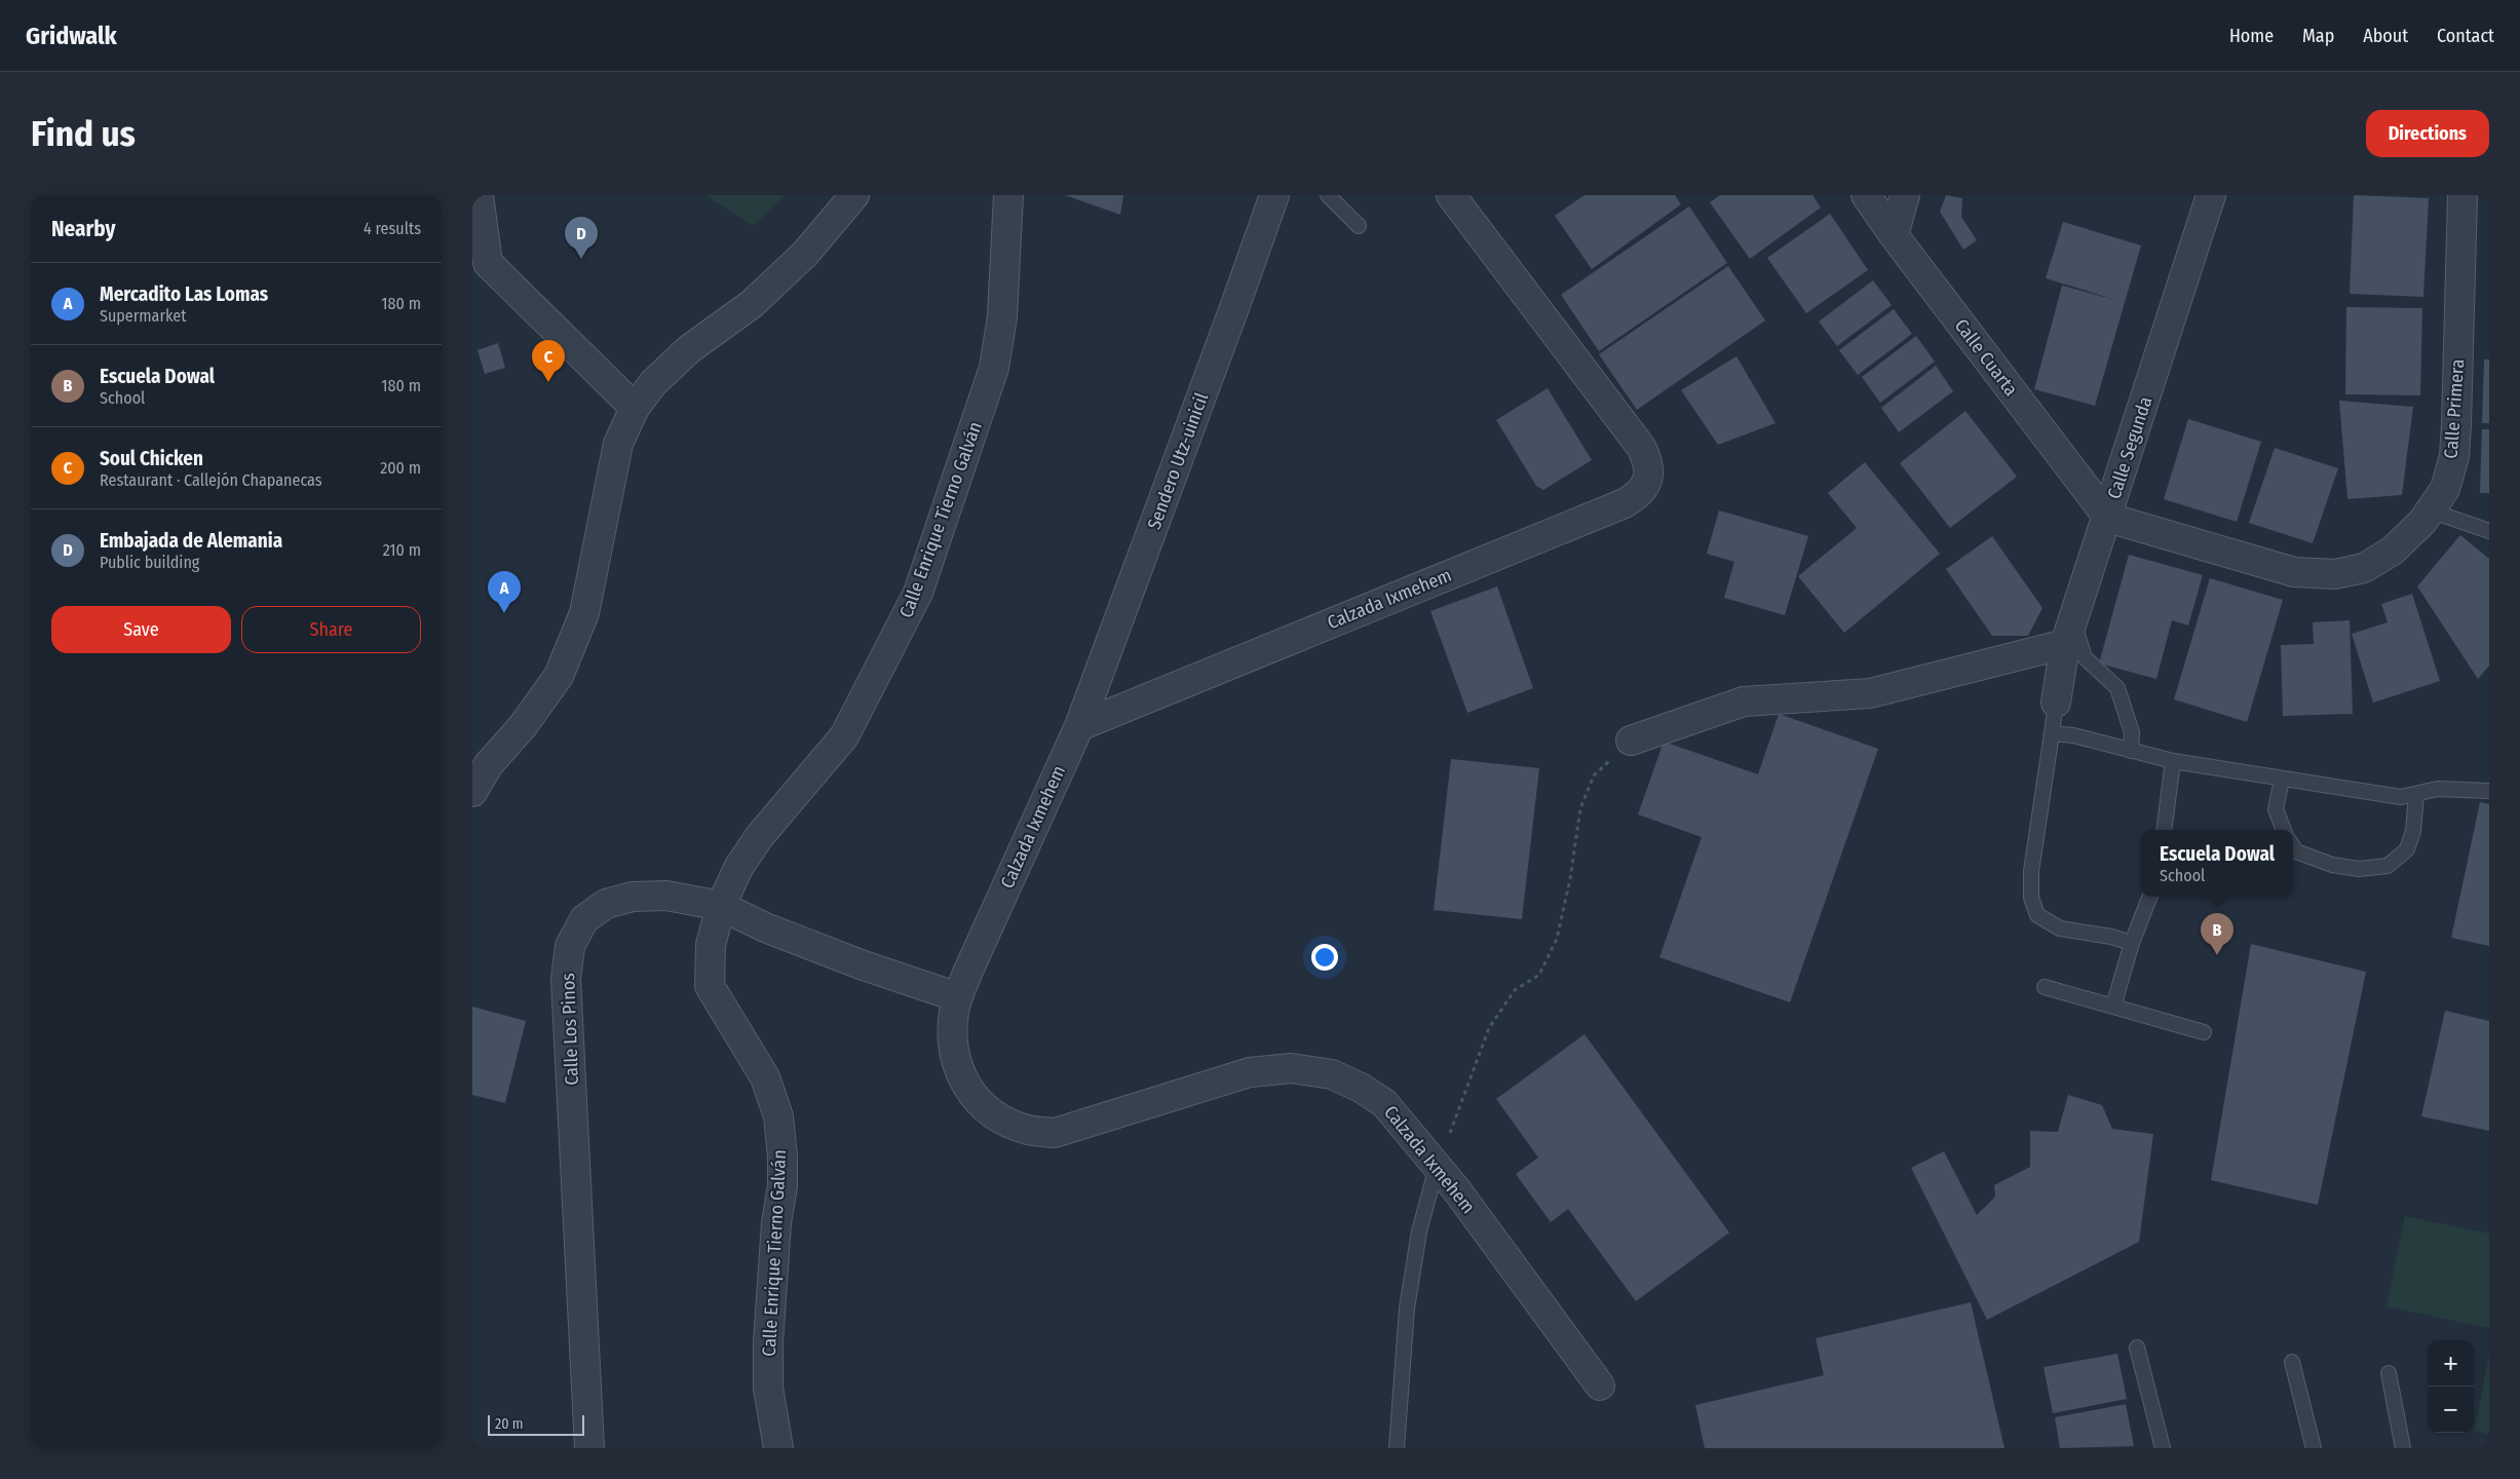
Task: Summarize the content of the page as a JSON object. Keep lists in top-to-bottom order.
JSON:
{
  "streets": {
    "street": [
      "Calle Cuarta",
      "Calle Primera",
      "Calle Segunda",
      "Sendero Utz-uinicil",
      "Calle Enrique Tierno Galván",
      "Calzada Ixmehem",
      "Calle Los Pinos"
    ]
  },
  "crossings": [
    ["Calle Cuarta", "Calle Primera"],
    ["Calle Cuarta", "Calle Segunda"],
    ["Calle Primera", "Calle Segunda"],
    ["Sendero Utz-uinicil", "Calzada Ixmehem"],
    ["Calle Enrique Tierno Galván", "Calle Los Pinos"],
    ["Calzada Ixmehem", "Calle Los Pinos"]
  ],
  "scale_bar": "20 m",
  "page": {
    "header": "Gridwalk",
    "nav": [
      "Home",
      "Map",
      "About",
      "Contact"
    ],
    "buttons": [
      "Directions",
      ["Save", "Share"]
    ],
    "title": "Find us",
    "heading": ["Nearby", "4 results"],
    "pins": [
      "D",
      "C",
      "A",
      "B"
    ],
    "list": [
      {
        "mark": "A",
        "name": "Mercadito Las Lomas",
        "note": "Supermarket",
        "value": "180 m"
      },
      {
        "mark": "B",
        "name": "Escuela Dowal",
        "note": "School",
        "value": "180 m"
      },
      {
        "mark": "C",
        "name": "Soul Chicken",
        "note": "Restaurant · Callejón Chapanecas",
        "value": "200 m"
      },
      {
        "mark": "D",
        "name": "Embajada de Alemania",
        "note": "Public building",
        "value": "210 m"
      }
    ],
    "popup": ["Escuela Dowal", "School"],
    "map_buttons": ["+", "−"],
    "scale": "20 m"
  }
}
